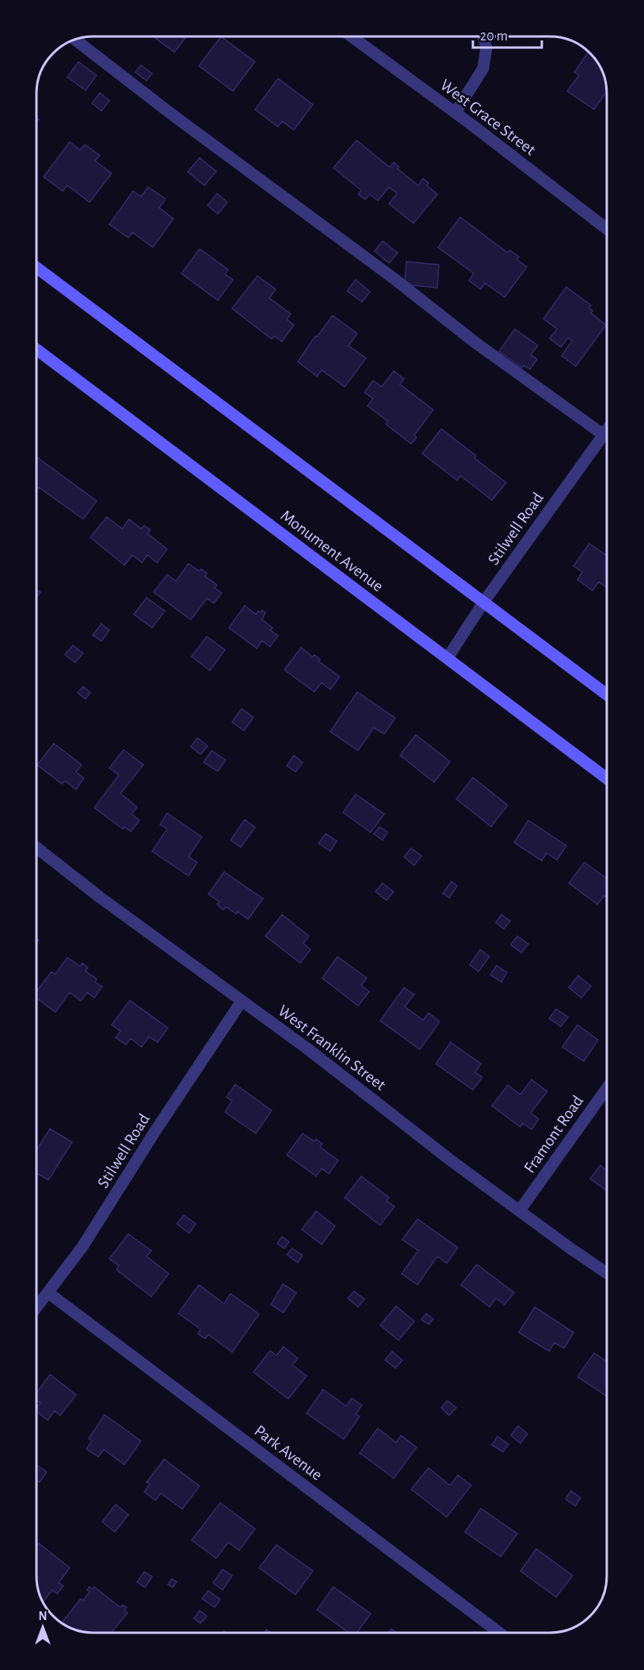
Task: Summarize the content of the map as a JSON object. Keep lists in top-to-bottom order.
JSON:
{
  "streets": {
    "street": [
      "West Grace Street",
      "Stilwell Road",
      "Monument Avenue",
      "West Franklin Street",
      "Framont Road",
      "Park Avenue"
    ]
  },
  "crossings": [
    ["Stilwell Road", "Monument Avenue"],
    ["Stilwell Road", "West Franklin Street"],
    ["Stilwell Road", "Park Avenue"],
    ["West Franklin Street", "Framont Road"]
  ],
  "scale_bar": "20 m",
  "north": "top"
}
